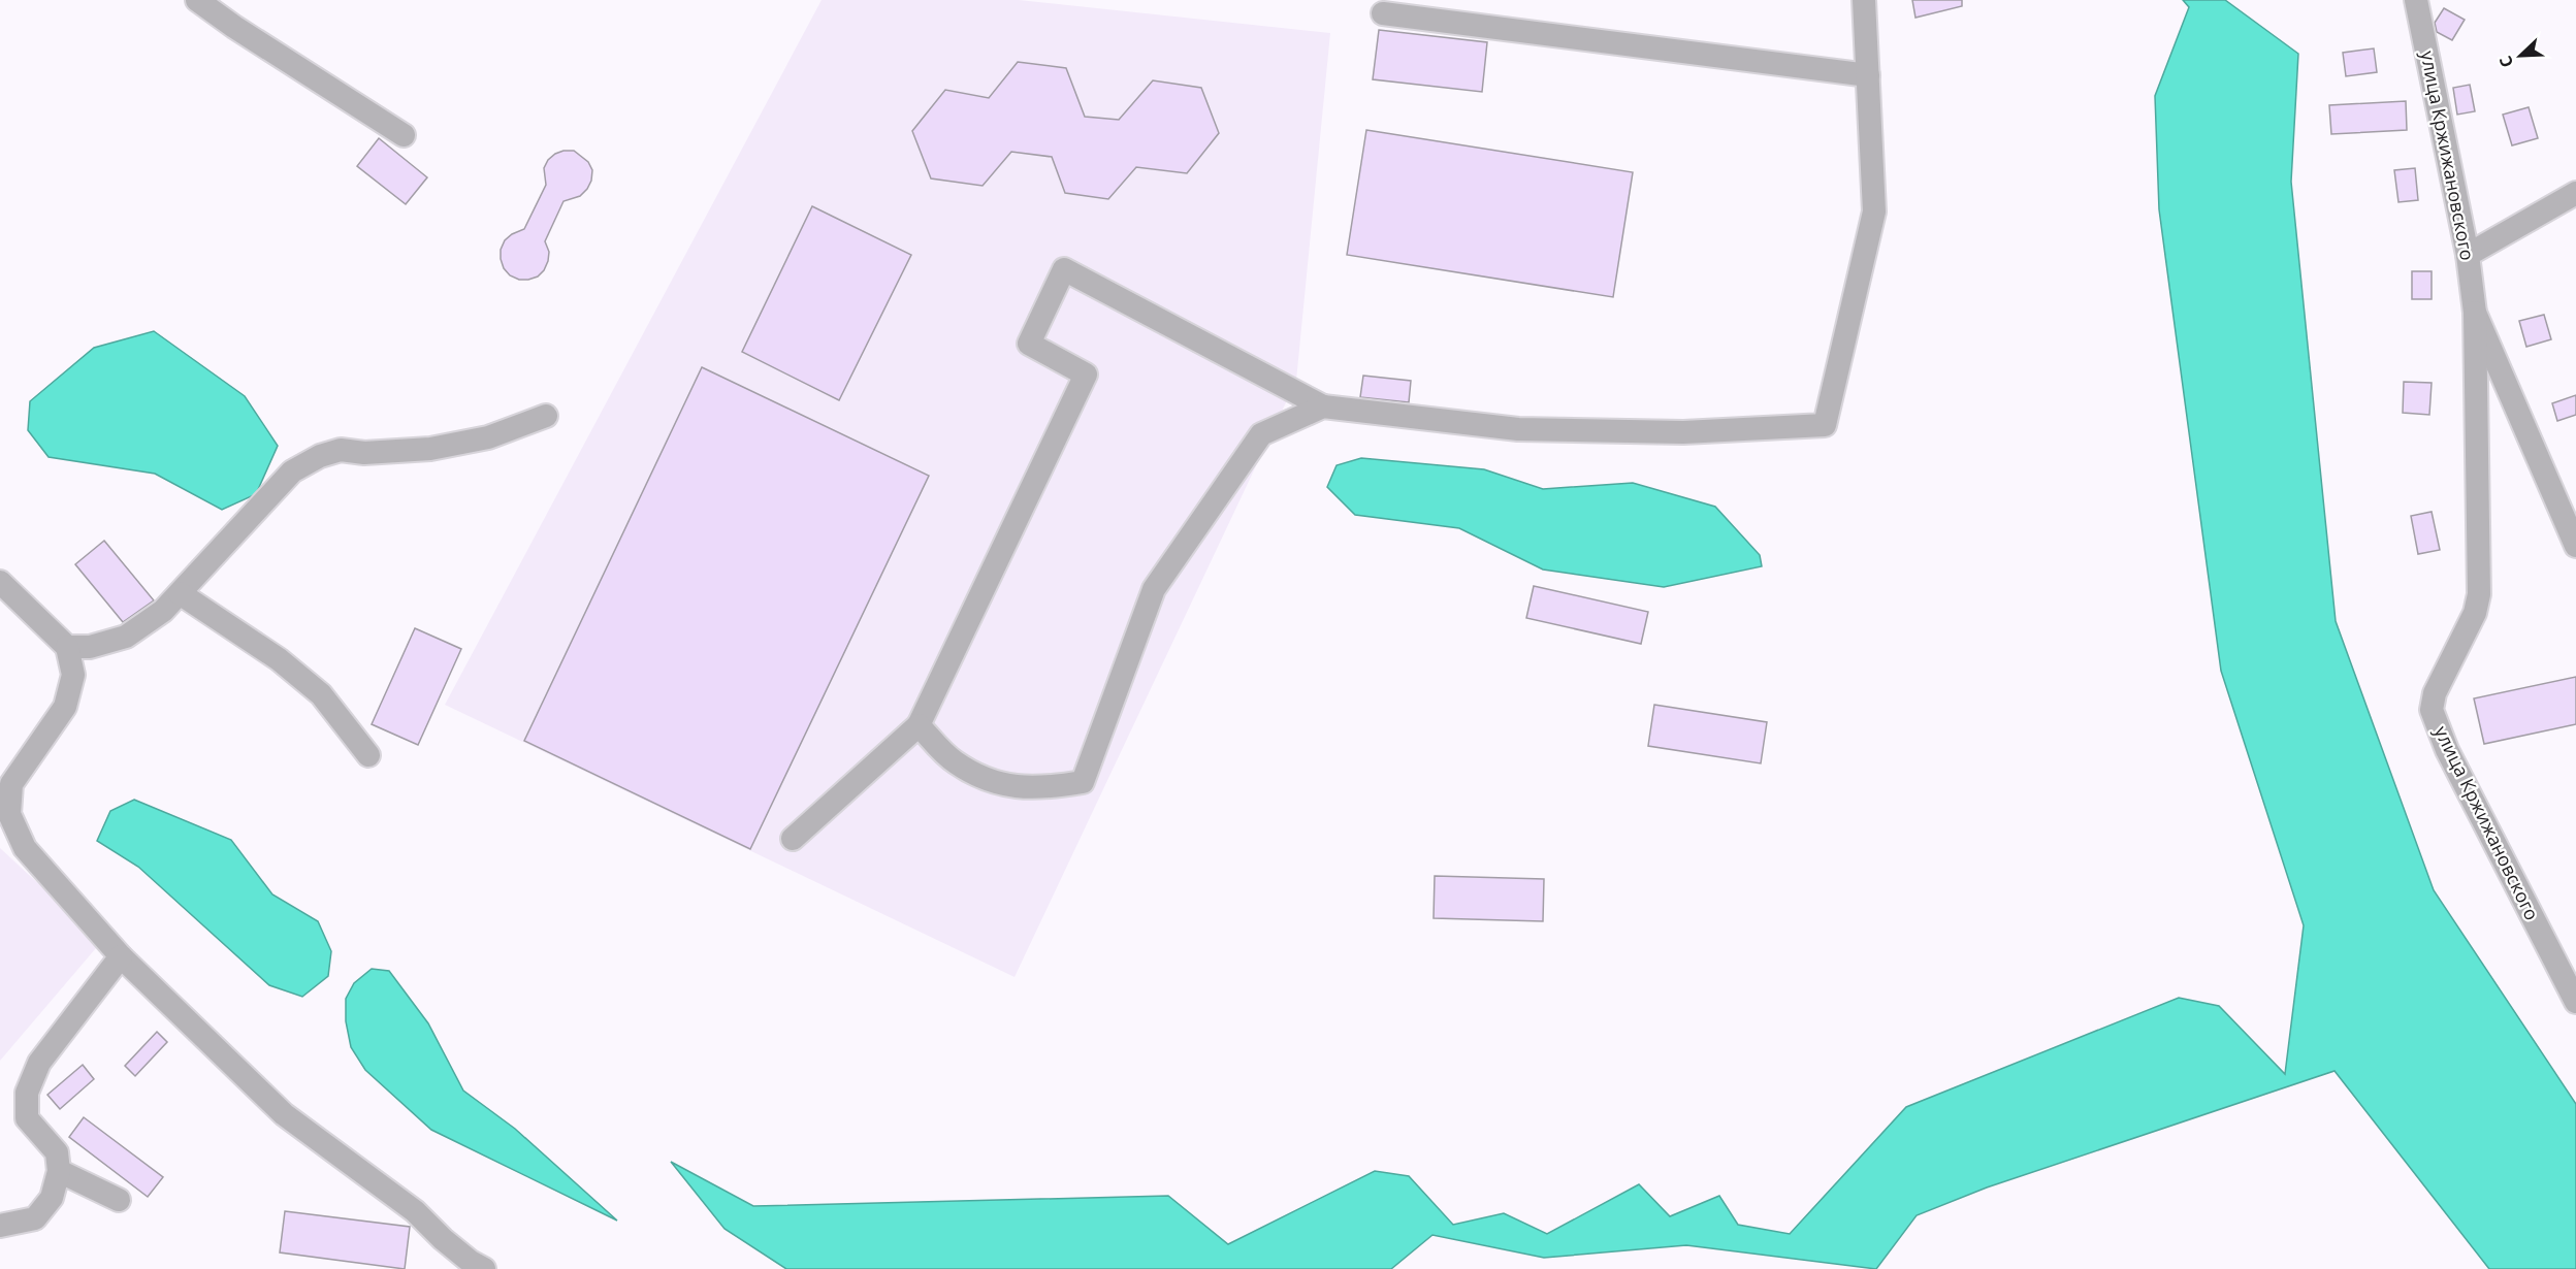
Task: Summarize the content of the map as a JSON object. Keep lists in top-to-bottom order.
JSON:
{
  "streets": {
    "street": ["улица Кржижановского"]
  },
  "north": "bottom left"
}
